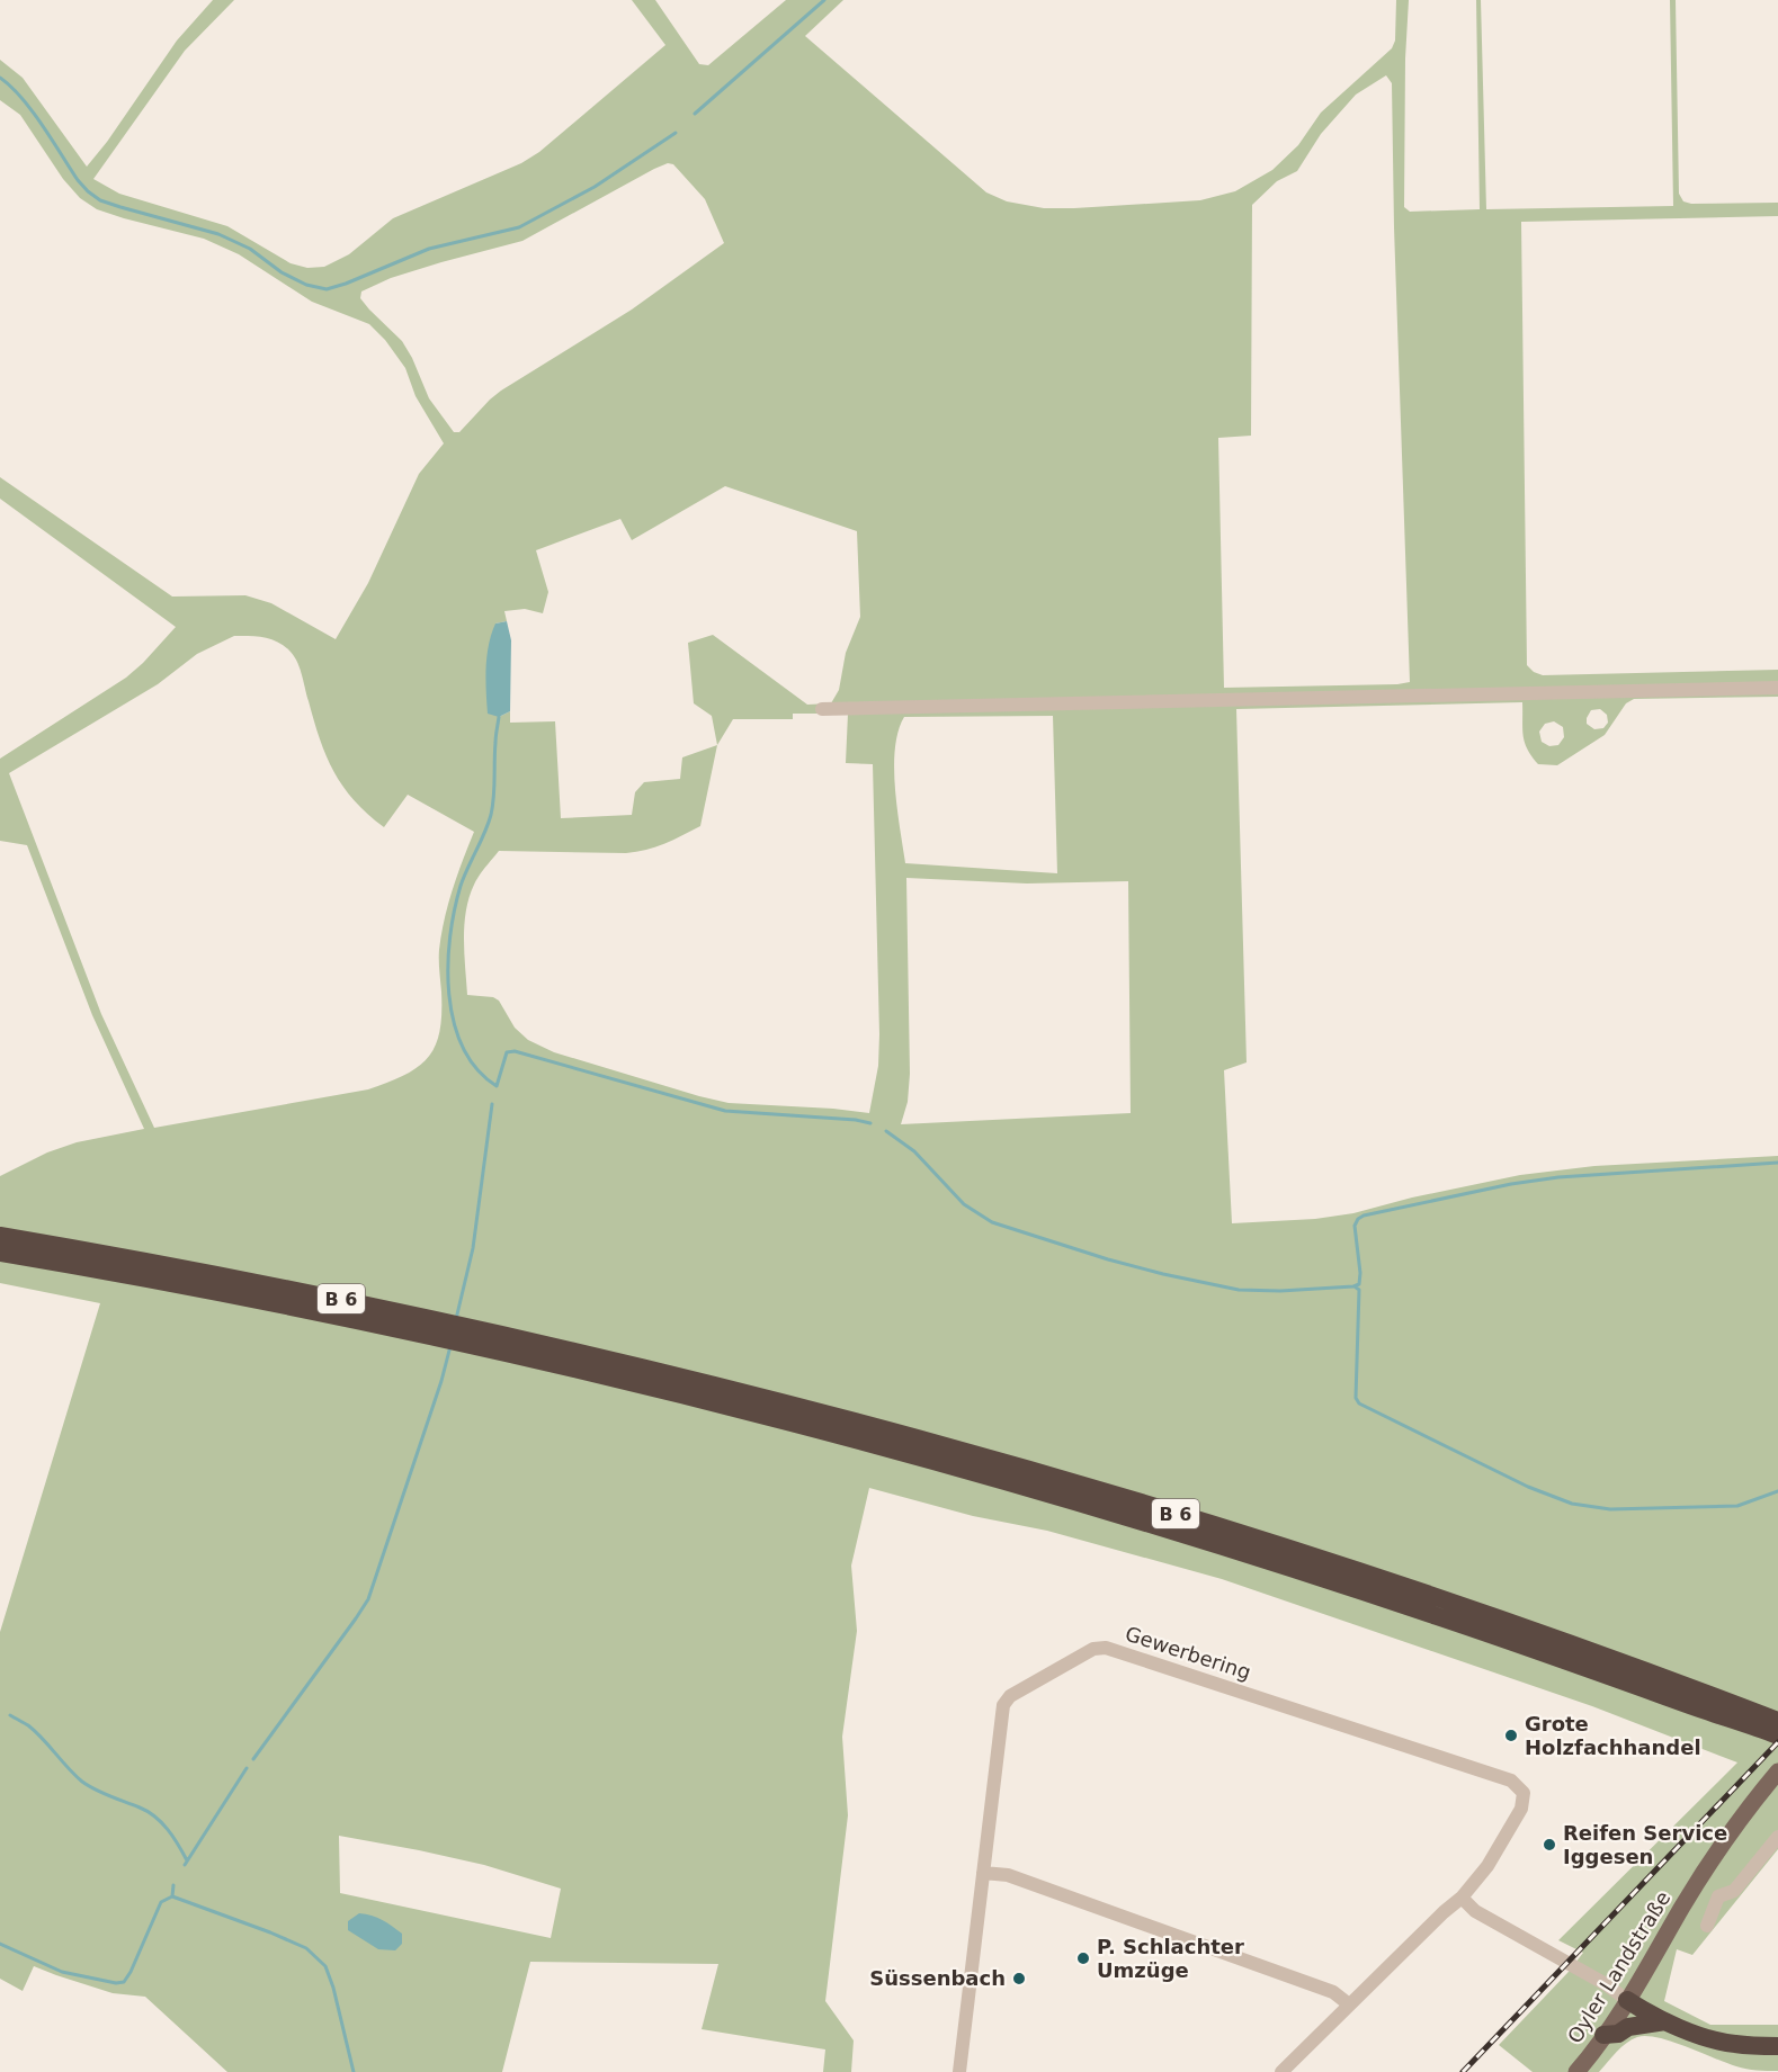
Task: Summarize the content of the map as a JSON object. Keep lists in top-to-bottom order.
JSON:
{
  "streets": {
    "highway": ["B 6"],
    "main road": ["Oyler Landstraße"],
    "street": ["Gewerbering"]
  },
  "places": [
    "Grote Holzfachhandel",
    "Reifen Service Iggesen",
    "P. Schlachter Umzüge",
    "Süssenbach"
  ]
}
